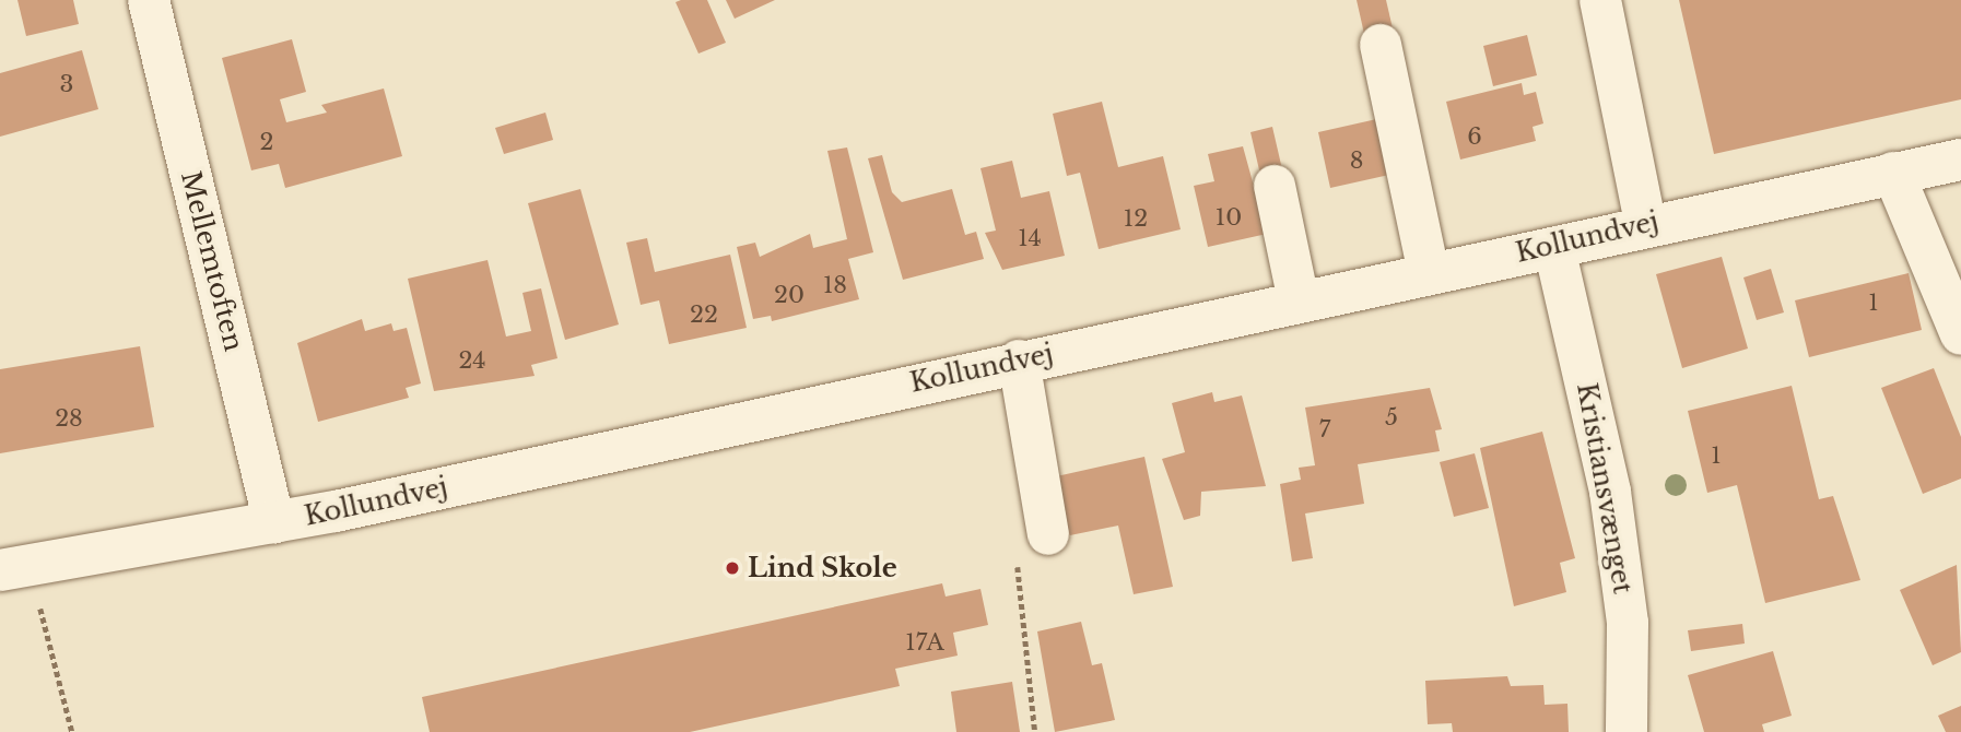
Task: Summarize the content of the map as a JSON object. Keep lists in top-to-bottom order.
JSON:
{
  "streets": {
    "street": ["Kollundvej", "Mellemtoften", "Kristiansvænget"]
  },
  "crossings": [
    ["Kollundvej", "Mellemtoften"],
    ["Kollundvej", "Kristiansvænget"]
  ],
  "places": ["Lind Skole"],
  "house_numbers": [
    "3",
    "6",
    "2",
    "8",
    "10",
    "12",
    "14",
    "18",
    "20",
    "1",
    "22",
    "24",
    "5",
    "28",
    "7",
    "1",
    "17A"
  ]
}
